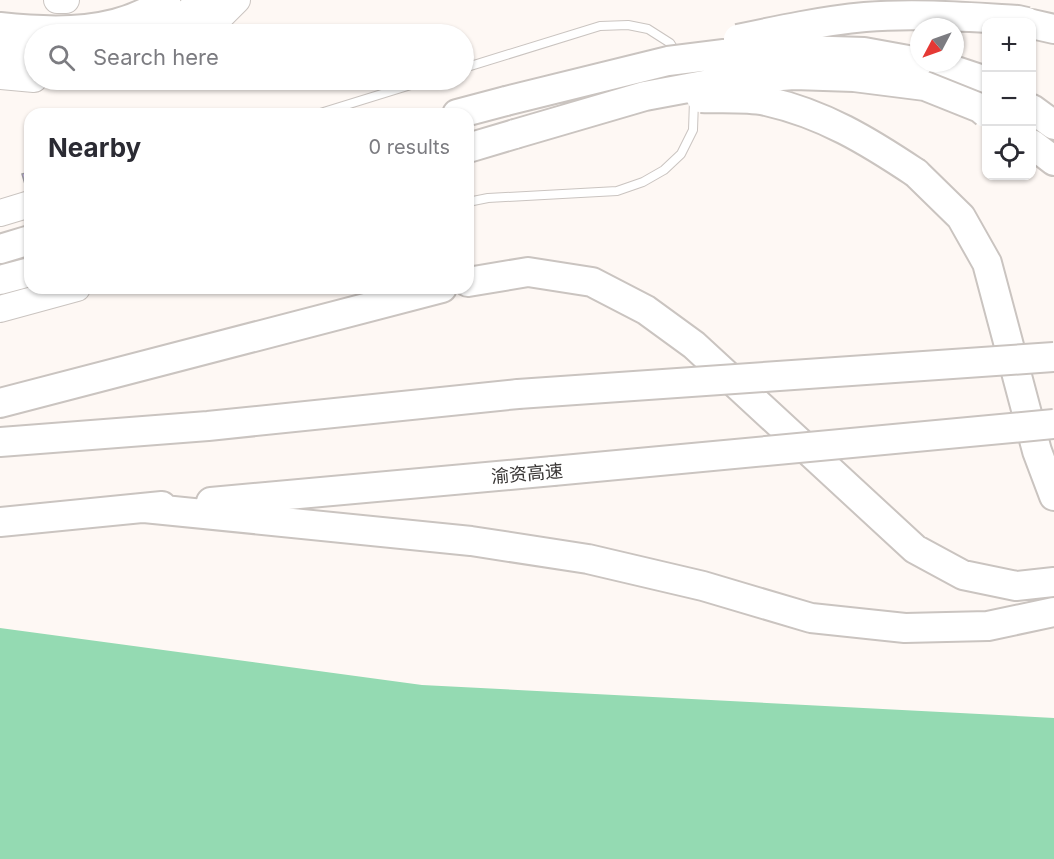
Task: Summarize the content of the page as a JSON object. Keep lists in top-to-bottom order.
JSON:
{
  "streets": {
    "highway": ["渝资高速"]
  },
  "north": "bottom left",
  "page": {
    "map_buttons": ["+", "−"],
    "search": "Search here",
    "heading": ["Nearby", "0 results"]
  }
}
